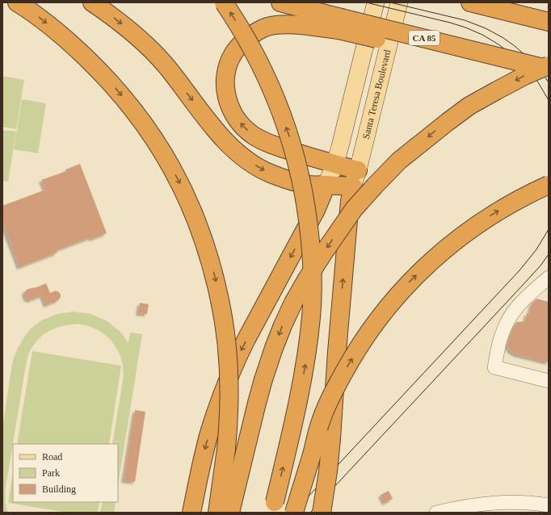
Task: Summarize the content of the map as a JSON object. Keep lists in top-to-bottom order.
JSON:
{
  "streets": {
    "highway": ["CA 85"],
    "main road": ["Santa Teresa Boulevard"]
  },
  "legend": ["Road", "Park", "Building"]
}
